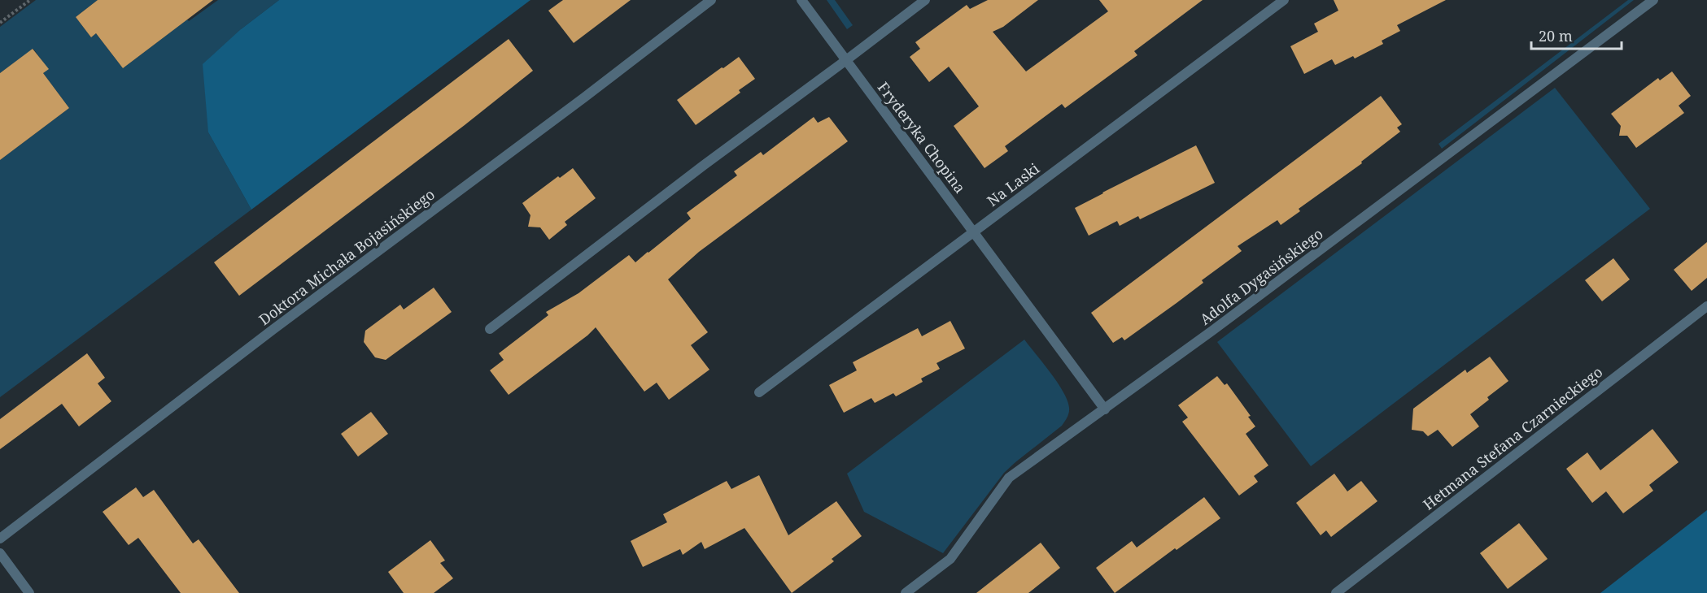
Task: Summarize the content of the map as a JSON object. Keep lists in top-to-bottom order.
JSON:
{
  "streets": {
    "street": [
      "Fryderyka Chopina",
      "Na Laski",
      "Doktora Michała Bojasińskiego",
      "Adolfa Dygasińskiego",
      "Hetmana Stefana Czarnieckiego"
    ]
  },
  "crossings": [
    ["Fryderyka Chopina", "Na Laski"],
    ["Fryderyka Chopina", "Adolfa Dygasińskiego"]
  ],
  "scale_bar": "20 m"
}
